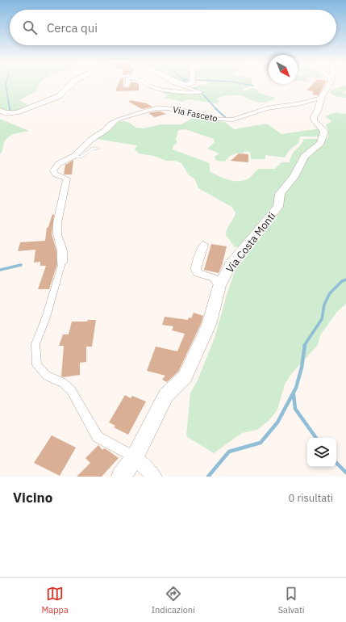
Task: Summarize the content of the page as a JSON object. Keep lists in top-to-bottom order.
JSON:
{
  "streets": {
    "street": ["Via Fasceto", "Via Costa Monti"]
  },
  "crossings": [
    ["Via Fasceto", "Via Costa Monti"]
  ],
  "north": "bottom right",
  "page": {
    "search": "Cerca qui",
    "heading": ["Vicino", "0 risultati"],
    "nav": ["Mappa", "Indicazioni", "Salvati"]
  }
}
